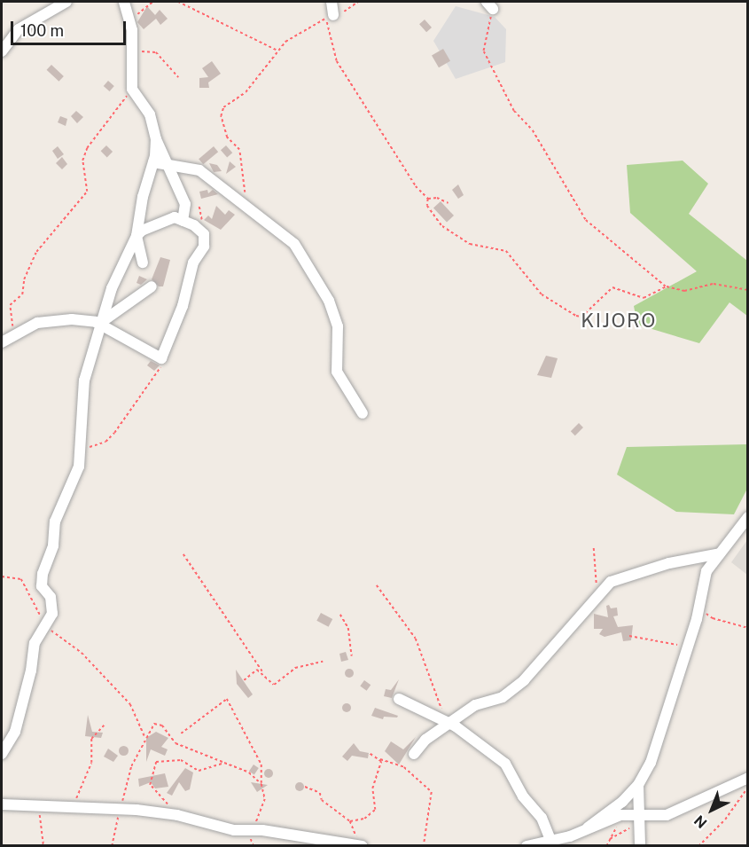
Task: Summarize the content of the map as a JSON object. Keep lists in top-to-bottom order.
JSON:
{
  "districts": ["KIJORO"],
  "scale_bar": "100 m",
  "north": "bottom left"
}
